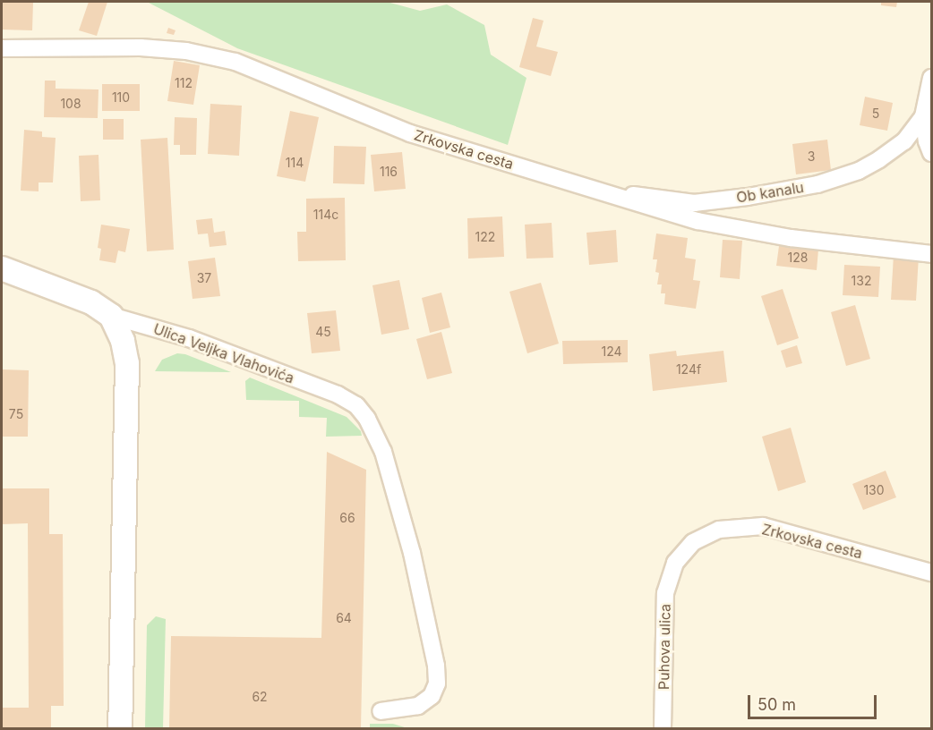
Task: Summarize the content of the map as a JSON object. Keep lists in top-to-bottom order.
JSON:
{
  "streets": {
    "street": [
      "Zrkovska cesta",
      "Ob kanalu",
      "Ulica Veljka Vlahovića",
      "Puhova ulica"
    ]
  },
  "crossings": [
    ["Zrkovska cesta", "Ob kanalu"],
    ["Zrkovska cesta", "Puhova ulica"]
  ],
  "house_numbers": [
    "112",
    "110",
    "108",
    "5",
    "3",
    "114",
    "116",
    "114c",
    "122",
    "128",
    "37",
    "132",
    "45",
    "124",
    "124f",
    "75",
    "130",
    "66",
    "64",
    "62"
  ],
  "scale_bar": "50 m"
}
